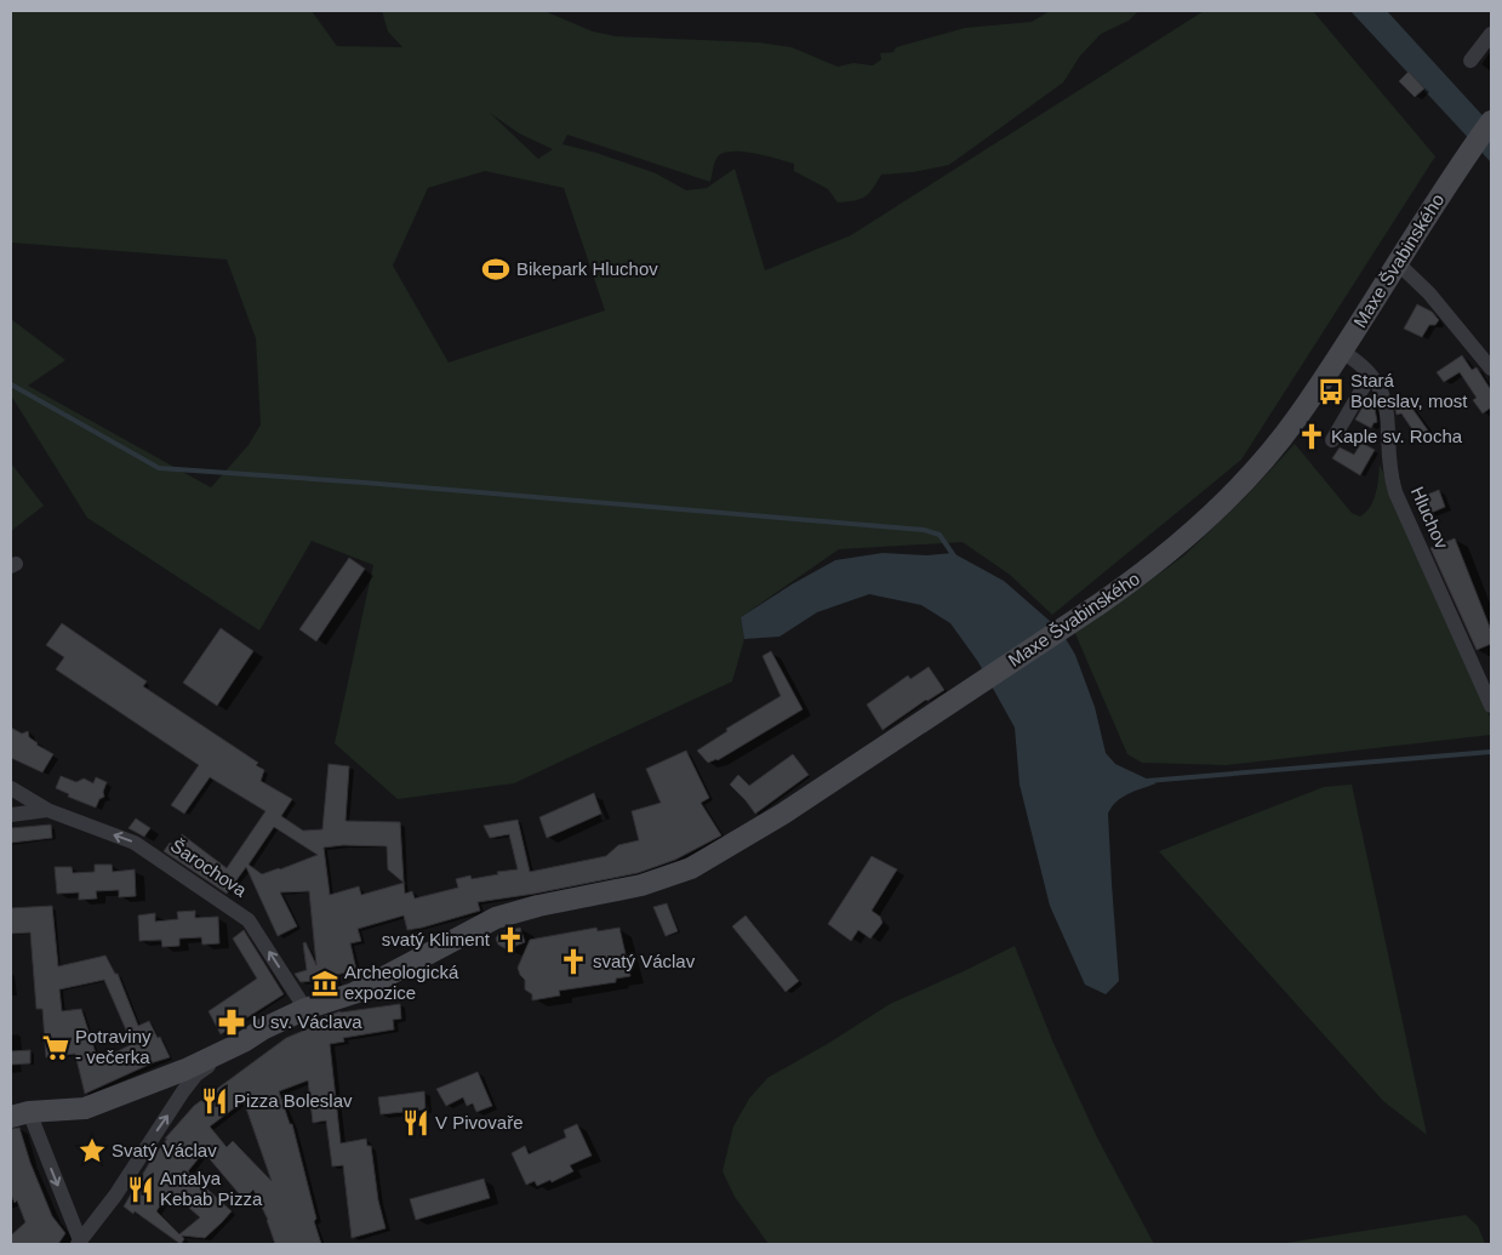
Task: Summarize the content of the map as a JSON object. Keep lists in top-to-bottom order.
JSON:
{
  "streets": {
    "main road": ["Maxe Švabinského"],
    "street": ["Hluchov", "Šarochova"]
  },
  "crossings": [
    ["Maxe Švabinského", "Hluchov"],
    ["Maxe Švabinského", "Šarochova"]
  ],
  "one_way": ["Šarochova"],
  "places": {
    "sports": ["Bikepark Hluchov"],
    "bus stop": ["Stará Boleslav, most"],
    "church": ["Kaple sv. Rocha", "svatý Kliment", "svatý Václav"],
    "museum": ["Archeologická expozice"],
    "pharmacy": ["U sv. Václava"],
    "supermarket": ["Potraviny - večerka"],
    "restaurant": ["Pizza Boleslav", "V Pivovaře", "Antalya Kebab Pizza"],
    "place": ["Svatý Václav"]
  }
}
